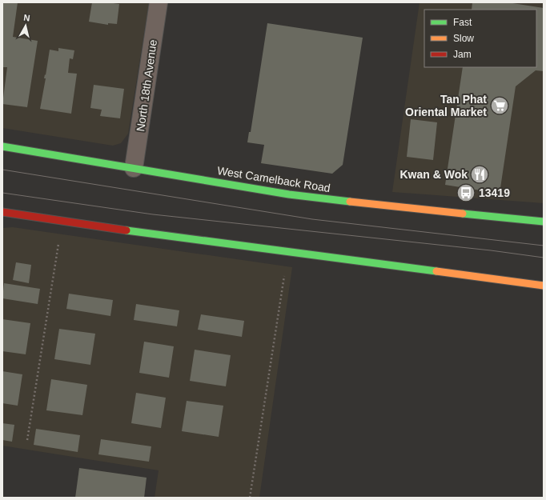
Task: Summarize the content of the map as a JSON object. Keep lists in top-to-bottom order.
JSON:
{
  "streets": {
    "main road": ["West Camelback Road"],
    "street": ["North 18th Avenue"]
  },
  "crossings": [
    ["North 18th Avenue", "West Camelback Road"]
  ],
  "places": {
    "supermarket": ["Tan Phat Oriental Market"],
    "restaurant": ["Kwan & Wok"],
    "bus stop": ["13419"]
  },
  "legend": ["Fast", "Slow", "Jam"],
  "north": "top"
}
